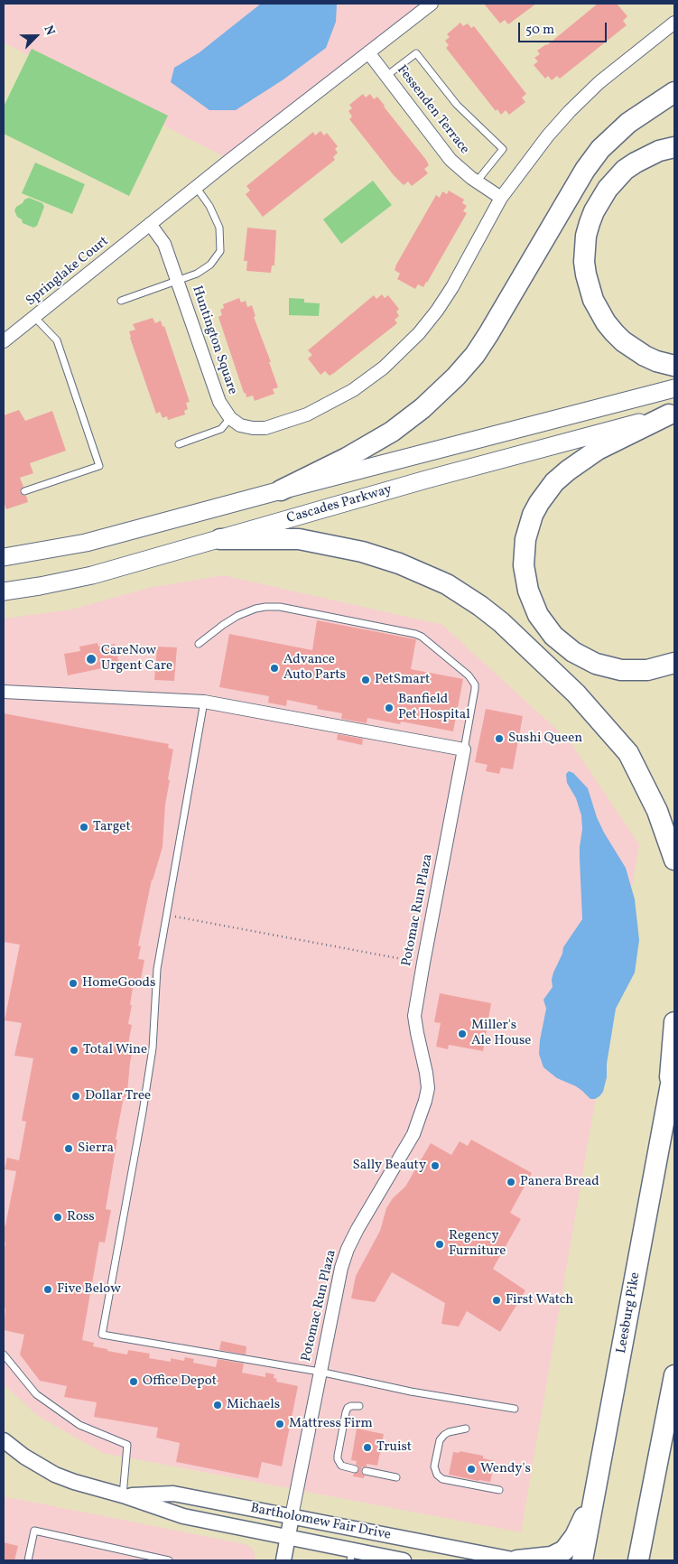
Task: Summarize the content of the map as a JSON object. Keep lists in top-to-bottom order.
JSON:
{
  "streets": {
    "highway": ["Leesburg Pike"],
    "main road": ["Cascades Parkway"],
    "street": [
      "Fessenden Terrace",
      "Springlake Court",
      "Huntington Square",
      "Potomac Run Plaza",
      "Bartholomew Fair Drive"
    ]
  },
  "crossings": [
    ["Springlake Court", "Huntington Square"],
    ["Potomac Run Plaza", "Bartholomew Fair Drive"]
  ],
  "places": [
    "CareNow Urgent Care",
    "Advance Auto Parts",
    "PetSmart",
    "Banfield Pet Hospital",
    "Sushi Queen",
    "Target",
    "HomeGoods",
    "Miller's Ale House",
    "Total Wine",
    "Dollar Tree",
    "Sierra",
    "Sally Beauty",
    "Panera Bread",
    "Ross",
    "Regency Furniture",
    "Five Below",
    "First Watch",
    "Office Depot",
    "Michaels",
    "Mattress Firm",
    "Truist",
    "Wendy's"
  ],
  "scale_bar": "50 m",
  "north": "top right"
}
